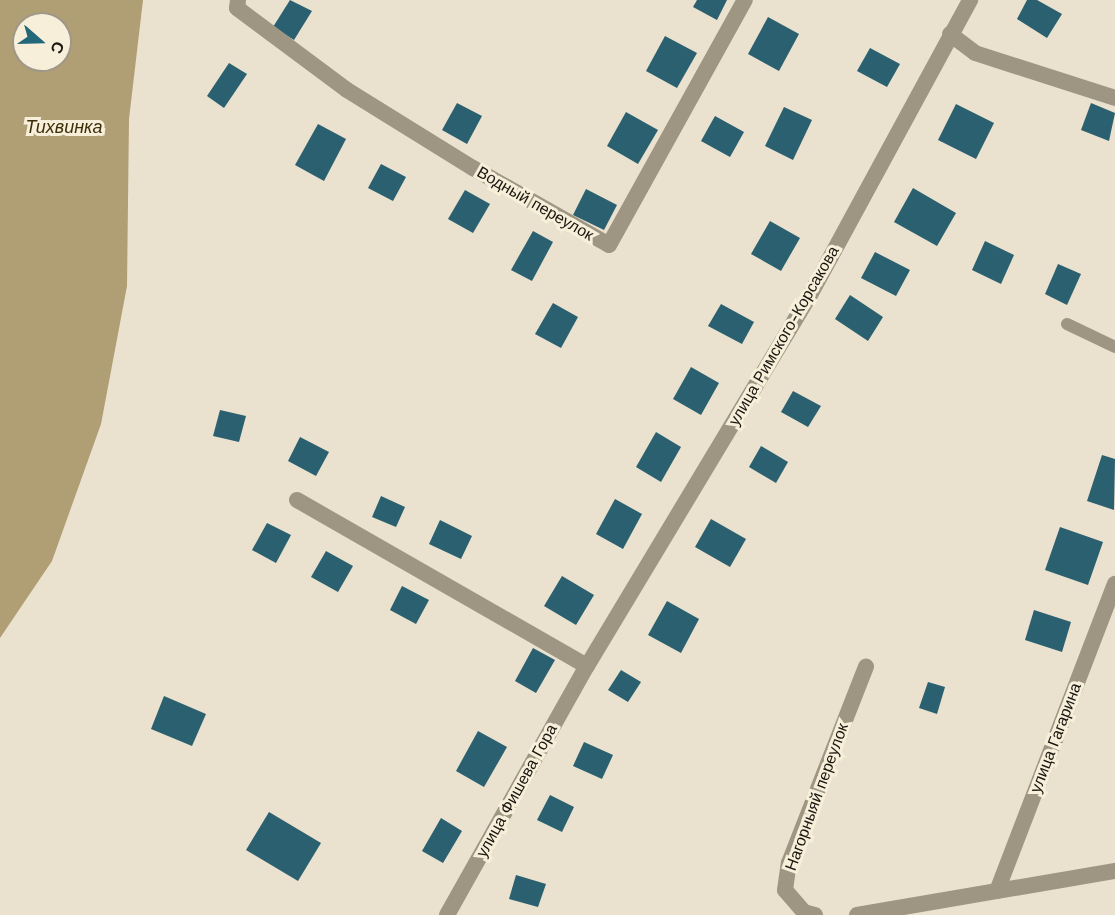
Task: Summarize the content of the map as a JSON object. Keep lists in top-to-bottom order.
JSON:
{
  "streets": {
    "street": [
      "Водный переулок",
      "улица Римского-Корсакова",
      "улица Гагарина",
      "улица Фишева Гора",
      "Нагорныяй переулок"
    ]
  },
  "crossings": [
    ["улица Римского-Корсакова", "улица Фишева Гора"]
  ],
  "water": ["Тихвинка"],
  "north": "right"
}
